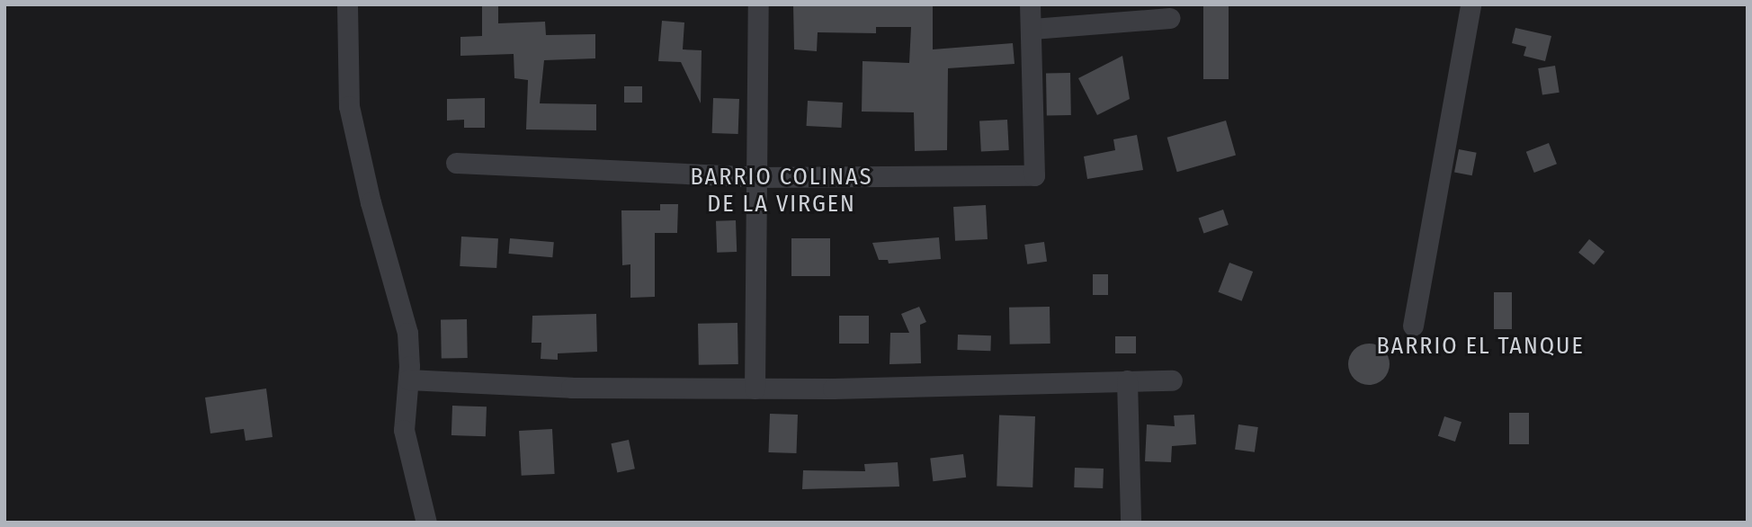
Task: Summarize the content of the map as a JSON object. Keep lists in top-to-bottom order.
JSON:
{
  "districts": ["BARRIO COLINAS DE LA VIRGEN", "BARRIO EL TANQUE"]
}
